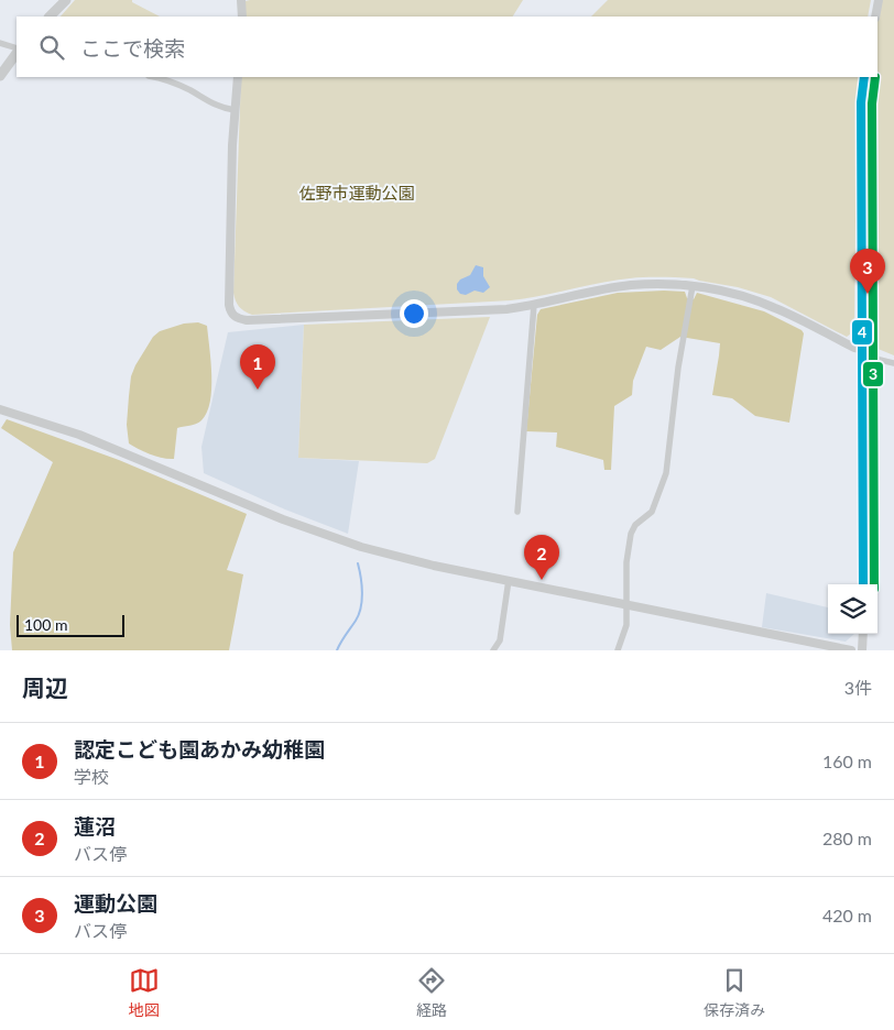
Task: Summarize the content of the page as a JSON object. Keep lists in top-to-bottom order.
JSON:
{
  "parks": ["佐野市運動公園"],
  "lines": ["transit line 4", "transit line 3"],
  "scale_bar": "100 m",
  "page": {
    "search": "ここで検索",
    "pins": ["3", "1", "2"],
    "scale": "100 m",
    "heading": ["周辺", "3件"],
    "list": [
      {
        "mark": "1",
        "name": "認定こども園あかみ幼稚園",
        "note": "学校",
        "value": "160 m"
      },
      {
        "mark": "2",
        "name": "蓮沼",
        "note": "バス停",
        "value": "280 m"
      },
      {
        "mark": "3",
        "name": "運動公園",
        "note": "バス停",
        "value": "420 m"
      }
    ],
    "nav": ["地図", "経路", "保存済み"]
  }
}
